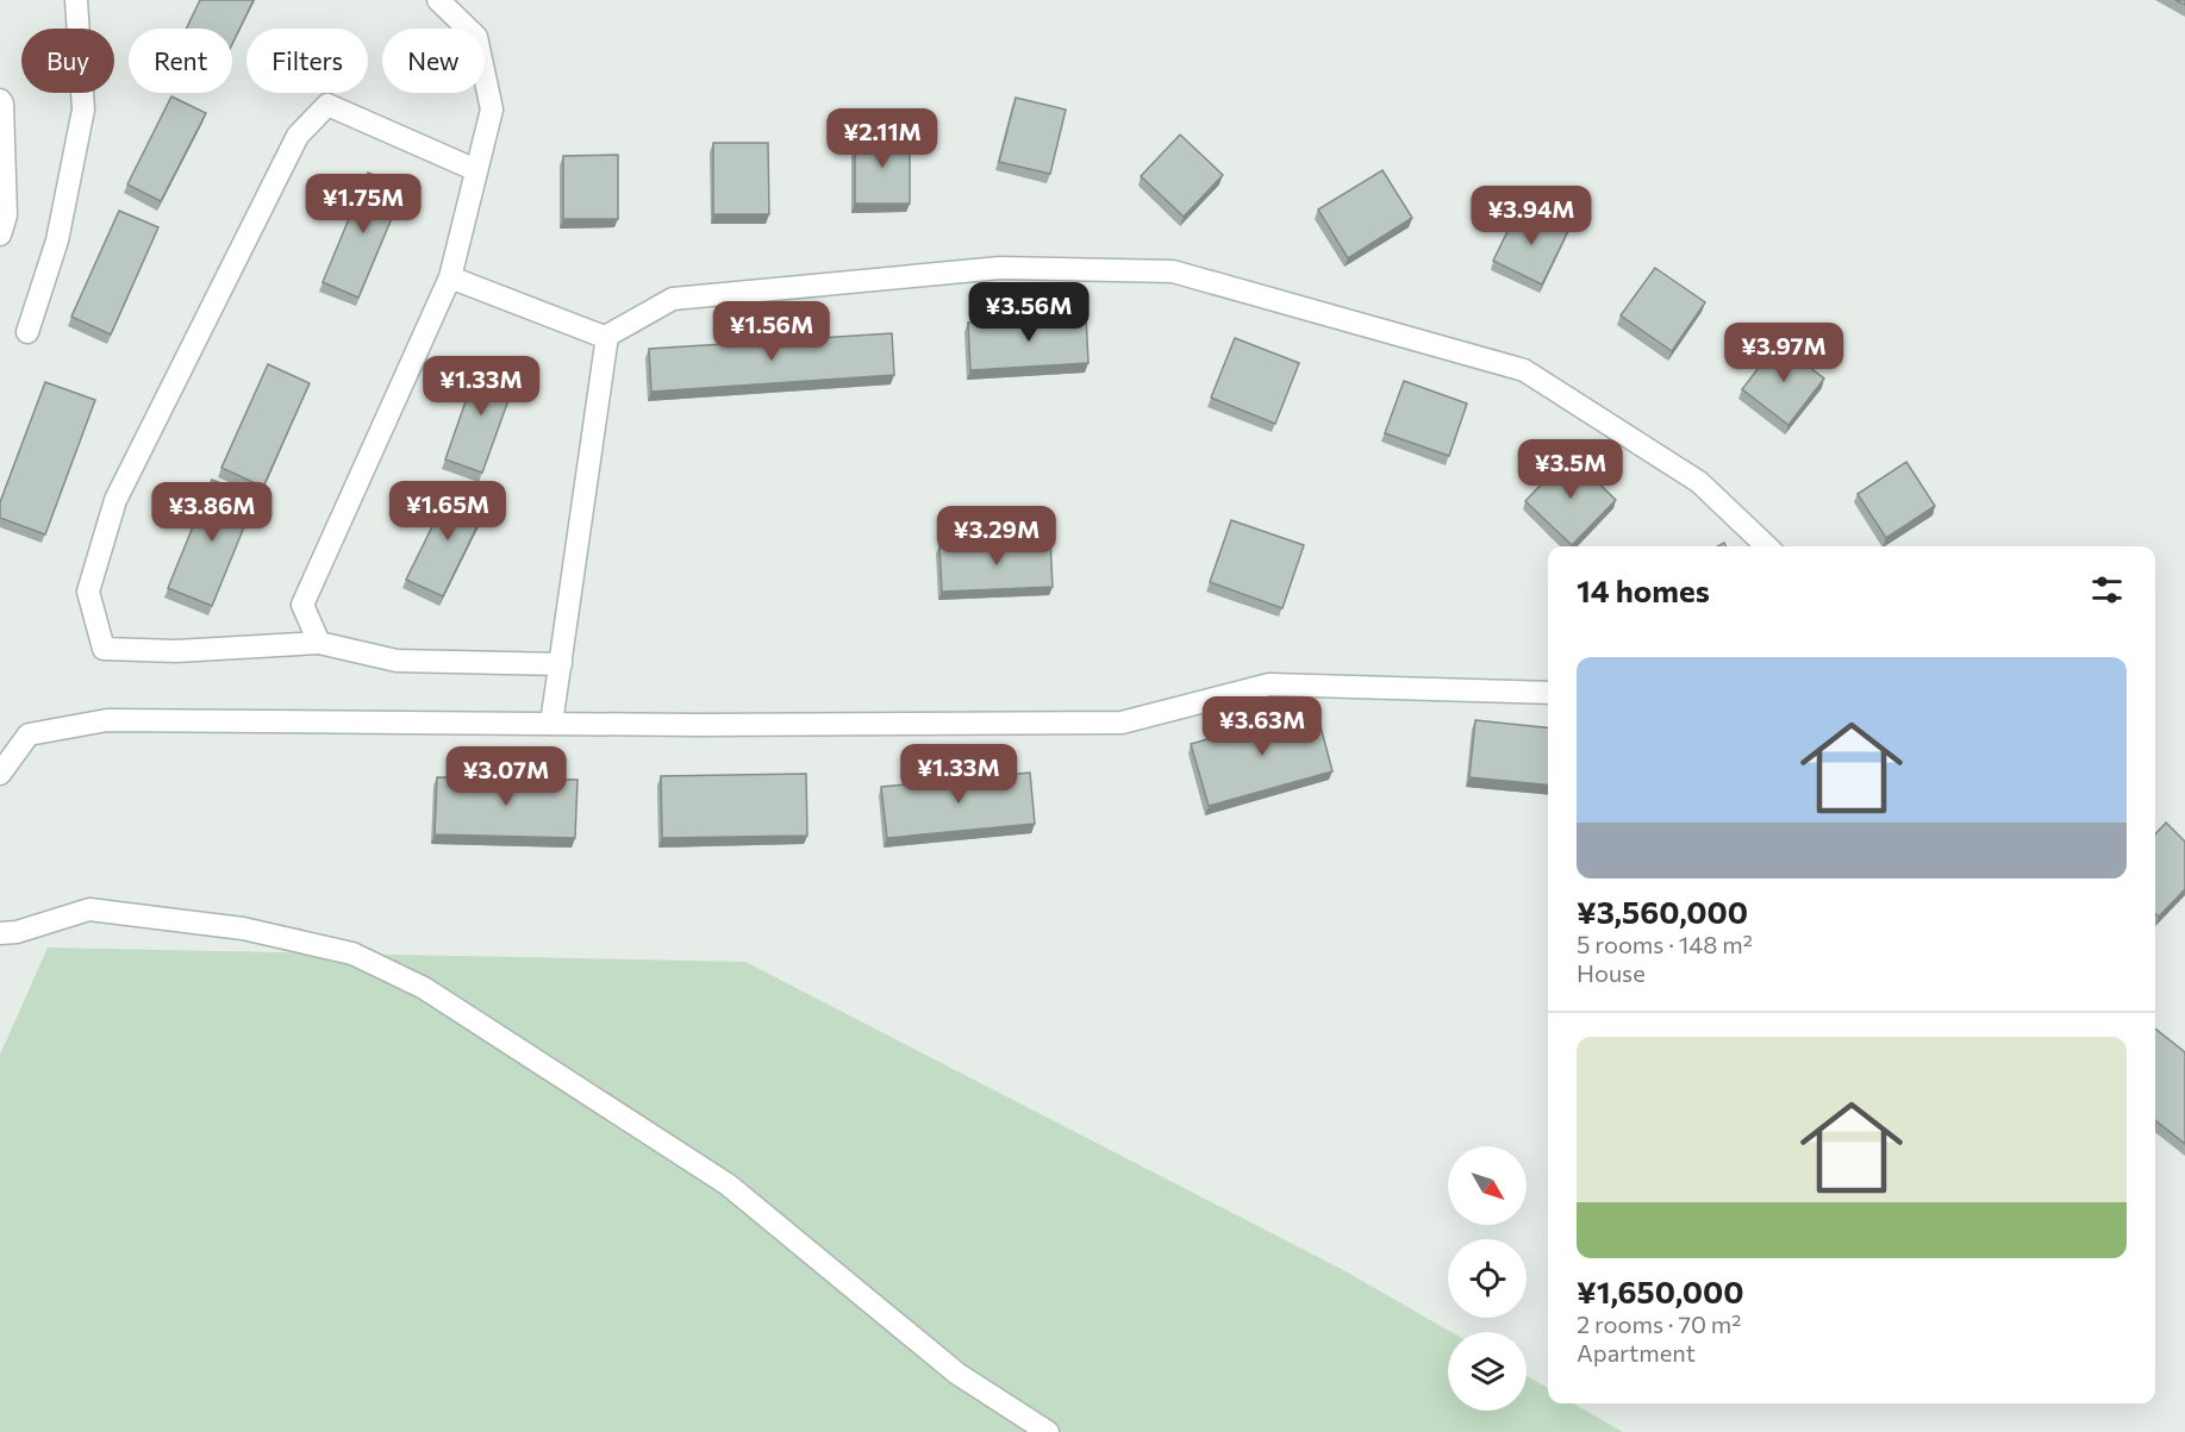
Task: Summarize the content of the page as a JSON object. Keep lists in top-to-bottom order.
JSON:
{
  "north": "bottom right",
  "page": {
    "chip": [
      "Buy",
      "Rent",
      "Filters",
      "New"
    ],
    "price": [
      "¥2.11M",
      "¥1.75M",
      "¥3.94M",
      "¥3.56M",
      "¥1.56M",
      "¥3.97M",
      "¥1.33M",
      "¥3.5M",
      "¥1.65M",
      "¥3.86M",
      "¥3.29M",
      "¥3.63M",
      "¥1.33M",
      "¥3.07M"
    ],
    "heading": "14 homes",
    "list": [
      {
        "name": "¥3,560,000",
        "note": "5 rooms · 148 m² · House"
      },
      {
        "name": "¥1,650,000",
        "note": "2 rooms · 70 m² · Apartment"
      }
    ]
  }
}
